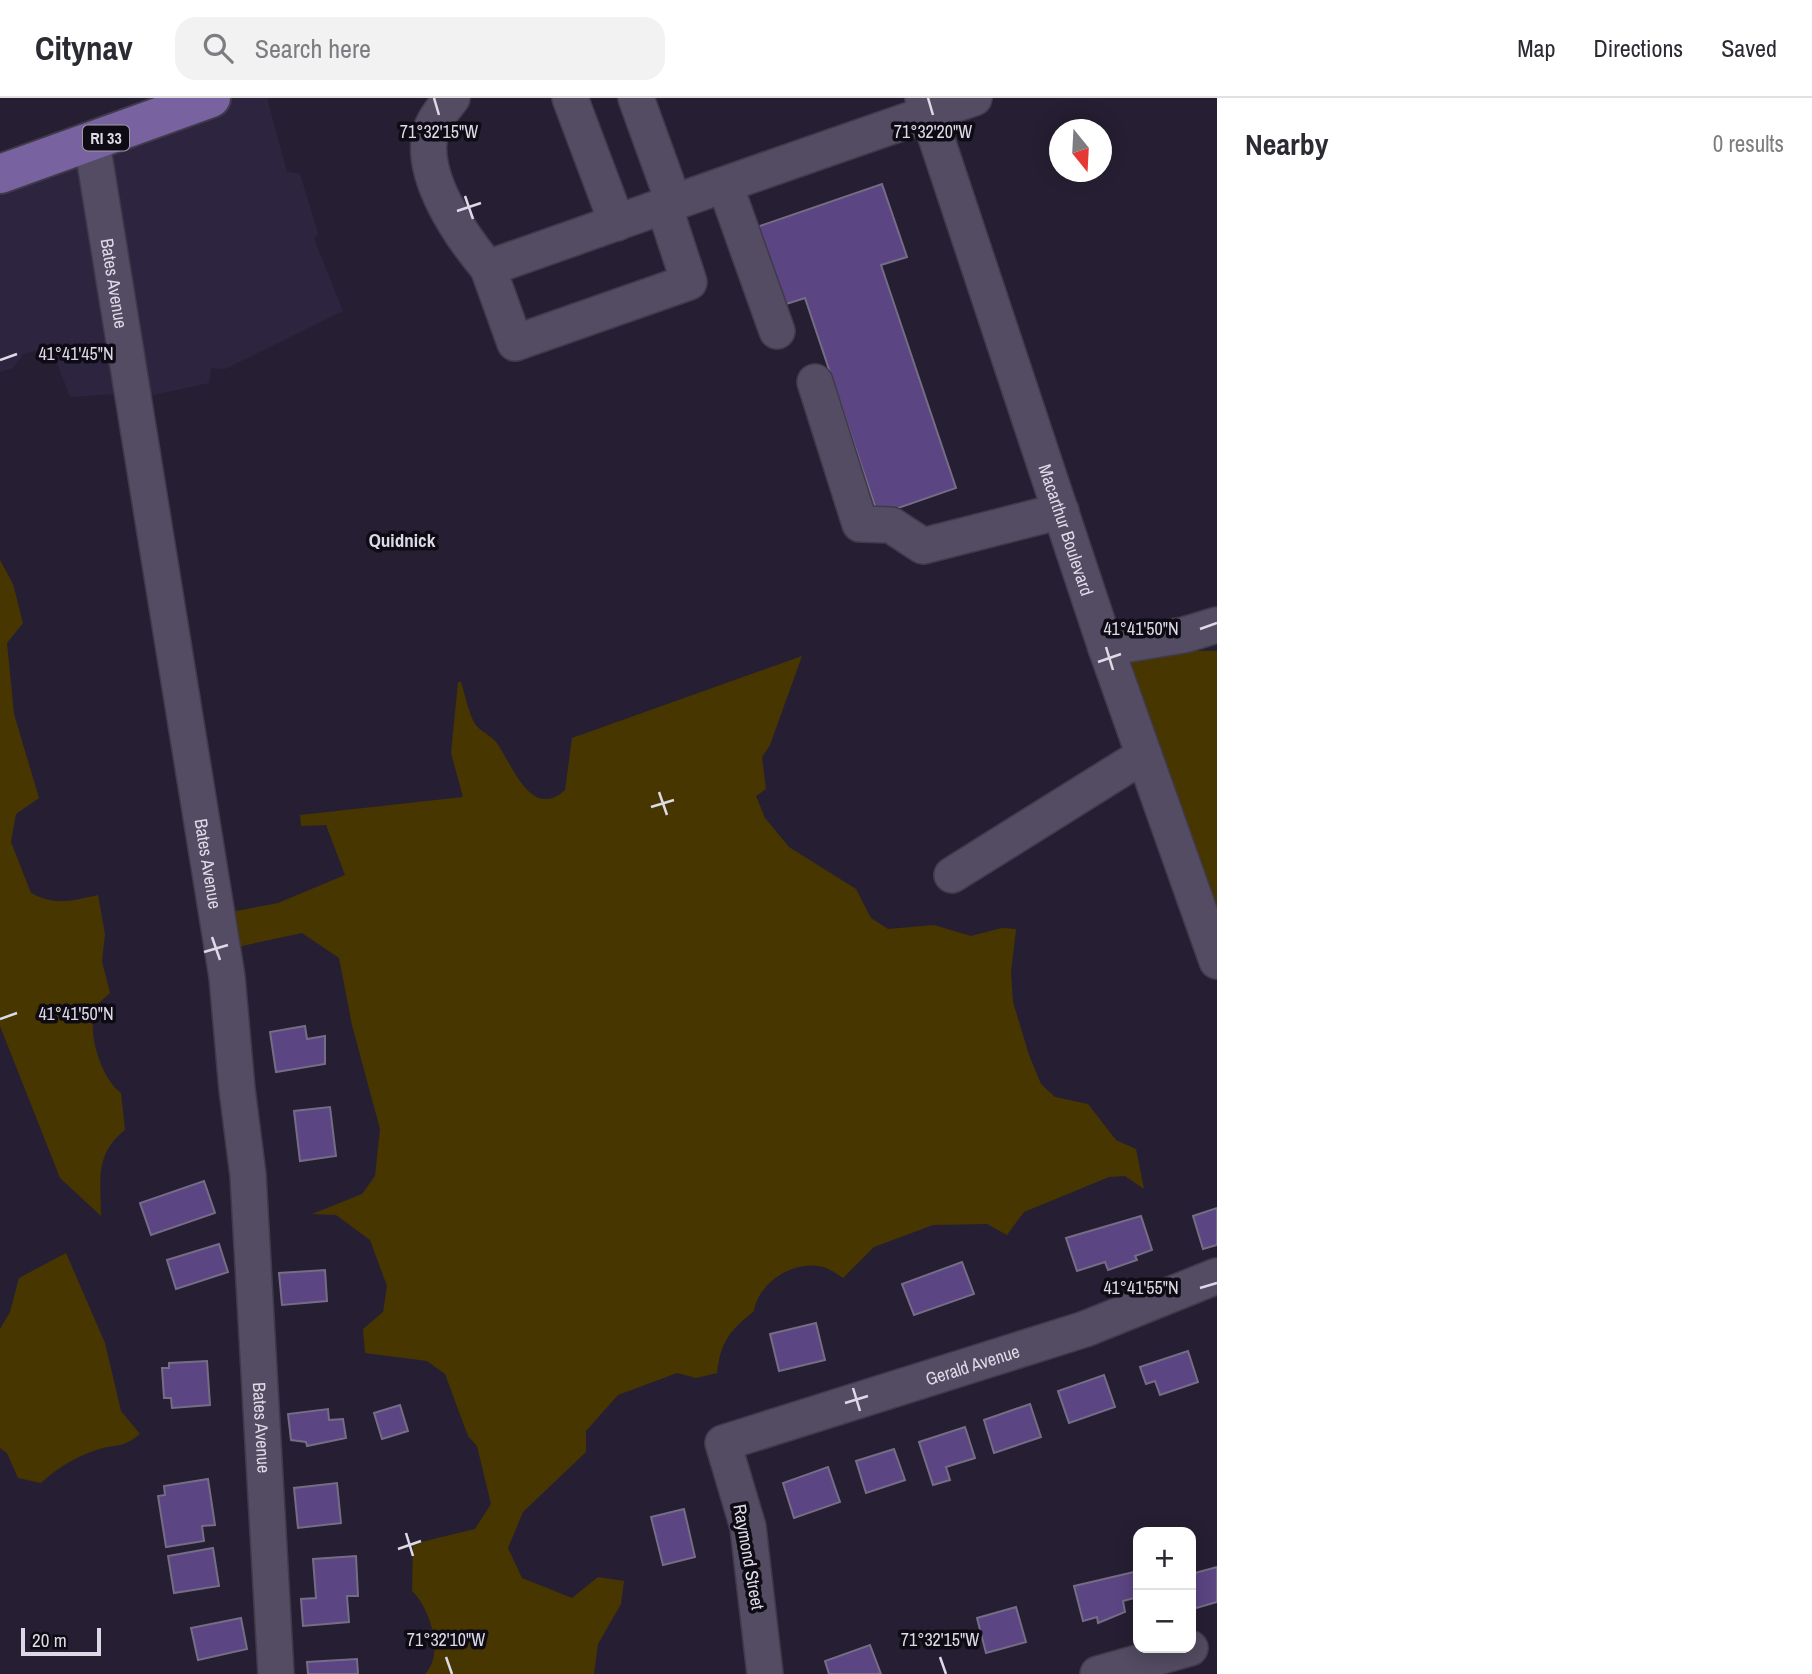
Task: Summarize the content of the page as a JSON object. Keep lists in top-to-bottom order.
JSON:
{
  "streets": {
    "main road": ["RI 33"],
    "street": [
      "Bates Avenue",
      "Macarthur Boulevard",
      "Gerald Avenue",
      "Raymond Street"
    ]
  },
  "crossings": [
    ["RI 33", "Bates Avenue"],
    ["Gerald Avenue", "Raymond Street"]
  ],
  "districts": ["Quidnick"],
  "scale_bar": "20 m",
  "north": "bottom",
  "page": {
    "header": "Citynav",
    "search": "Search here",
    "nav": ["Map", "Directions", "Saved"],
    "heading": ["Nearby", "0 results"],
    "map_buttons": ["+", "−"],
    "scale": "20 m"
  },
  "coordinates": [
    "71°32'15\"W",
    "71°32'20\"W",
    "41°41'45\"N",
    "41°41'50\"N",
    "41°41'55\"N",
    "71°32'10\"W"
  ]
}
